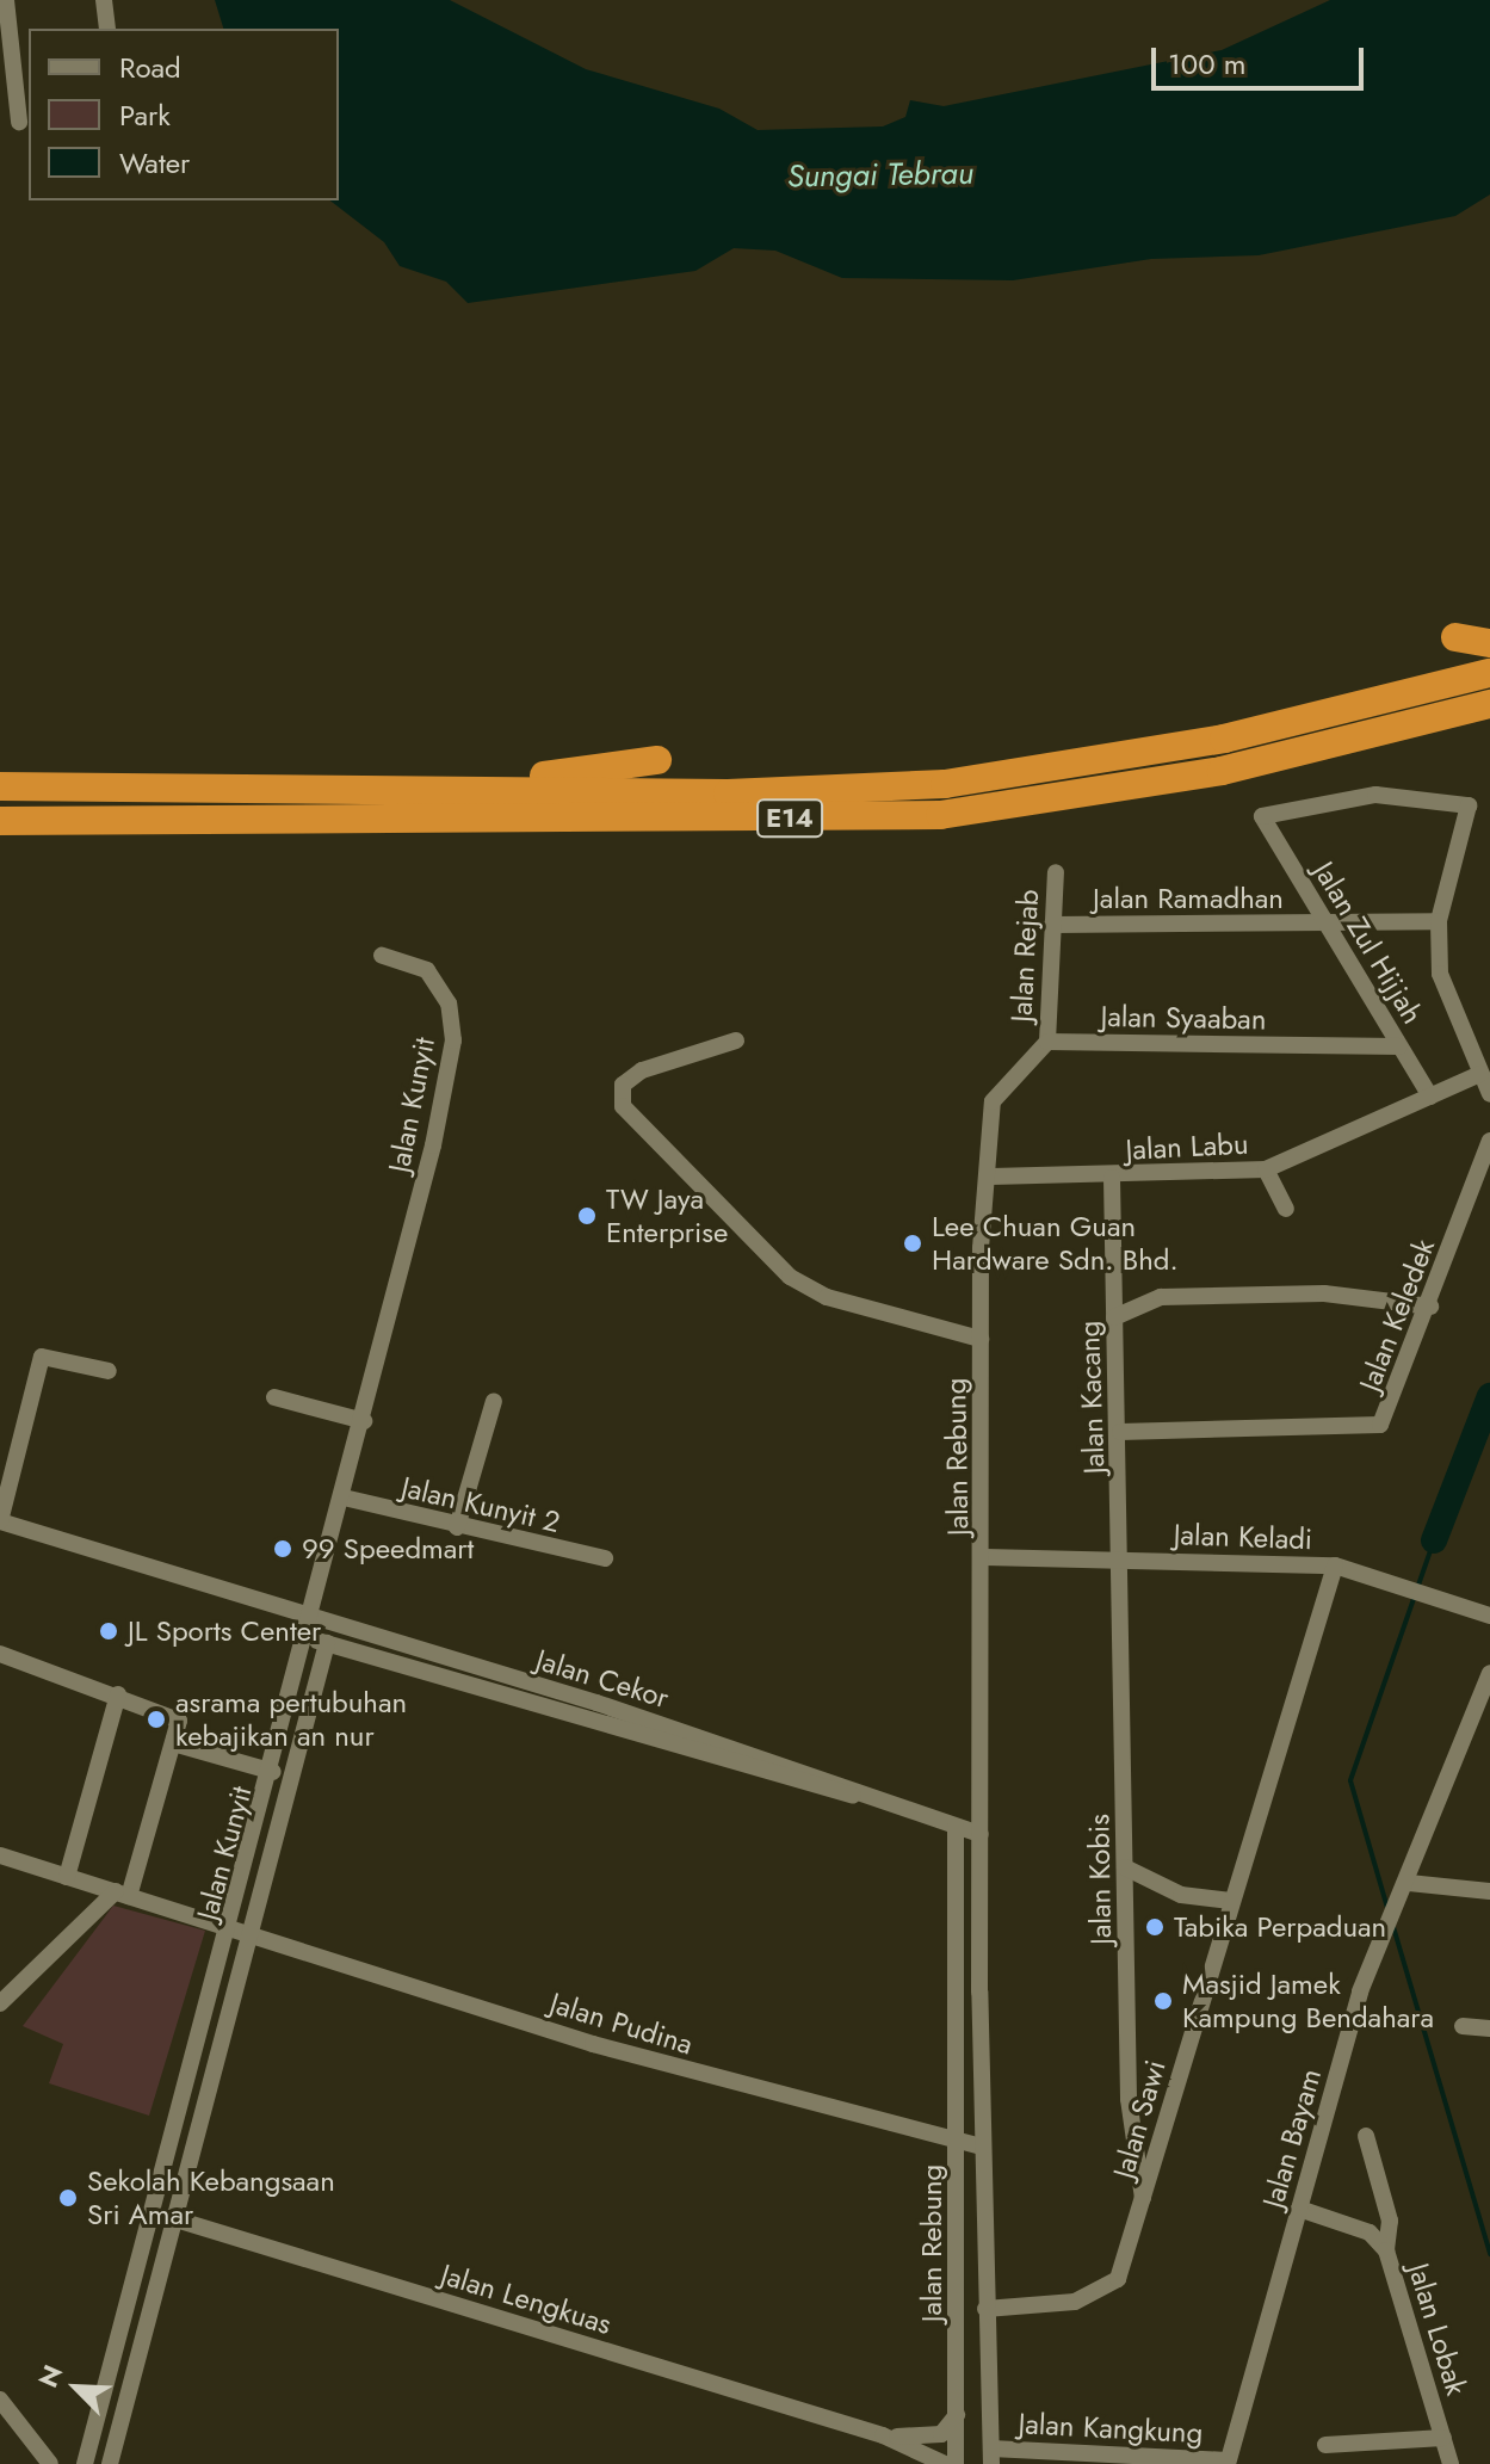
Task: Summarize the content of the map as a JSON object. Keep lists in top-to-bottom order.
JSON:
{
  "streets": {
    "highway": ["E14"],
    "street": [
      "Jalan Ramadhan",
      "Jalan Zul Hijjah",
      "Jalan Rejab",
      "Jalan Syaaban",
      "Jalan Kunyit",
      "Jalan Labu",
      "Jalan Keledek",
      "Jalan Kacang",
      "Jalan Rebung",
      "Jalan Kunyit 2",
      "Jalan Keladi",
      "Jalan Cekor",
      "Jalan Kobis",
      "Jalan Pudina",
      "Jalan Sawi",
      "Jalan Bayam",
      "Jalan Lengkuas",
      "Jalan Lobak",
      "Jalan Kangkung"
    ]
  },
  "crossings": [
    ["Jalan Ramadhan", "Jalan Zul Hijjah"],
    ["Jalan Ramadhan", "Jalan Rejab"],
    ["Jalan Zul Hijjah", "Jalan Syaaban"],
    ["Jalan Zul Hijjah", "Jalan Labu"],
    ["Jalan Rejab", "Jalan Syaaban"],
    ["Jalan Rejab", "Jalan Rebung"],
    ["Jalan Syaaban", "Jalan Rebung"],
    ["Jalan Kunyit", "Jalan Kunyit 2"],
    ["Jalan Kunyit", "Jalan Cekor"],
    ["Jalan Kunyit", "Jalan Pudina"],
    ["Jalan Kunyit", "Jalan Lengkuas"],
    ["Jalan Labu", "Jalan Kacang"],
    ["Jalan Labu", "Jalan Rebung"],
    ["Jalan Keledek", "Jalan Kacang"],
    ["Jalan Kacang", "Jalan Keladi"],
    ["Jalan Kacang", "Jalan Kobis"],
    ["Jalan Rebung", "Jalan Keladi"],
    ["Jalan Rebung", "Jalan Cekor"],
    ["Jalan Rebung", "Jalan Pudina"],
    ["Jalan Rebung", "Jalan Sawi"],
    ["Jalan Rebung", "Jalan Lengkuas"],
    ["Jalan Rebung", "Jalan Kangkung"],
    ["Jalan Keladi", "Jalan Kobis"],
    ["Jalan Keladi", "Jalan Sawi"],
    ["Jalan Kobis", "Jalan Sawi"],
    ["Jalan Bayam", "Jalan Lobak"],
    ["Jalan Bayam", "Jalan Kangkung"]
  ],
  "water": ["Sungai Tebrau"],
  "places": [
    "TW Jaya Enterprise",
    "Lee Chuan Guan Hardware Sdn. Bhd.",
    "99 Speedmart",
    "JL Sports Center",
    "asrama pertubuhan kebajikan an nur",
    "Tabika Perpaduan",
    "Masjid Jamek Kampung Bendahara",
    "Sekolah Kebangsaan Sri Amar"
  ],
  "legend": ["Road", "Park", "Water"],
  "scale_bar": "100 m",
  "north": "top left"
}
